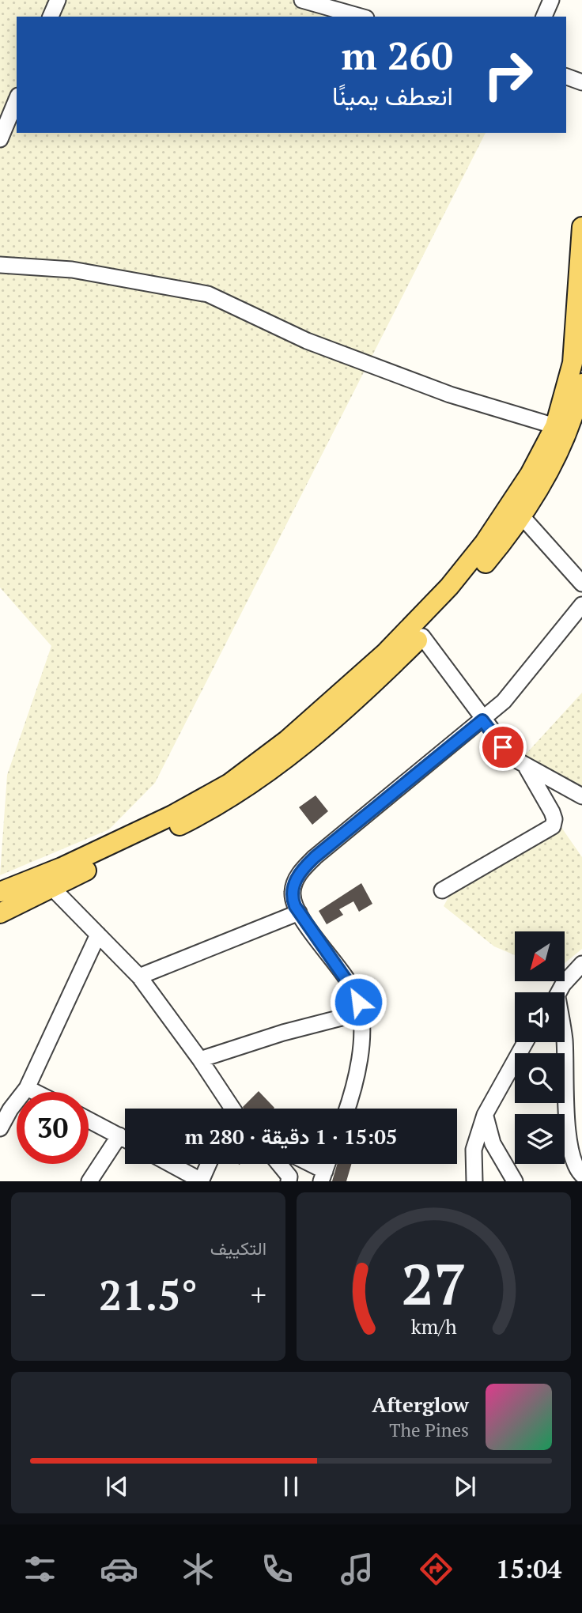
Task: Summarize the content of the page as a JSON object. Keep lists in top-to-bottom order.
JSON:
{
  "north": "bottom left",
  "page": {
    "turn": ["260 m", "انعطف يمينًا"],
    "limit": "30",
    "trip": "15:05 · 1 دقيقة · 280 m",
    "tile": "التكييف",
    "heat": ["−", "21.5°", "+"],
    "song": ["Afterglow", "The Pines"],
    "tabs": "15:04",
    "gauge": ["27", "km/h"]
  }
}
